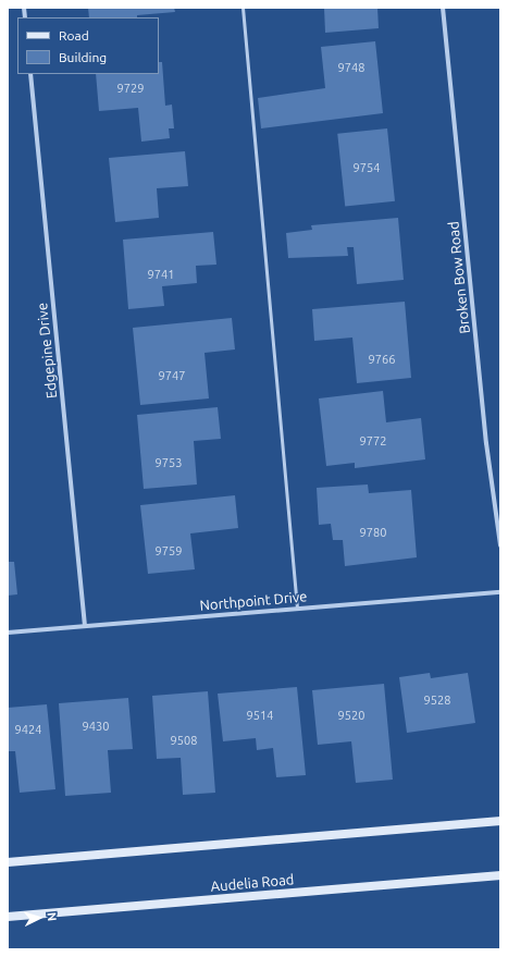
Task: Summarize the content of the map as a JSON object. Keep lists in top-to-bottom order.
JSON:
{
  "streets": {
    "main road": ["Audelia Road"],
    "street": ["Broken Bow Road", "Edgepine Drive", "Northpoint Drive"]
  },
  "crossings": [
    ["Edgepine Drive", "Northpoint Drive"]
  ],
  "house_numbers": [
    "9748",
    "9729",
    "9754",
    "9741",
    "9766",
    "9747",
    "9772",
    "9753",
    "9780",
    "9759",
    "9528",
    "9514",
    "9520",
    "9430",
    "9424",
    "9508"
  ],
  "legend": ["Road", "Building"],
  "north": "right"
}
